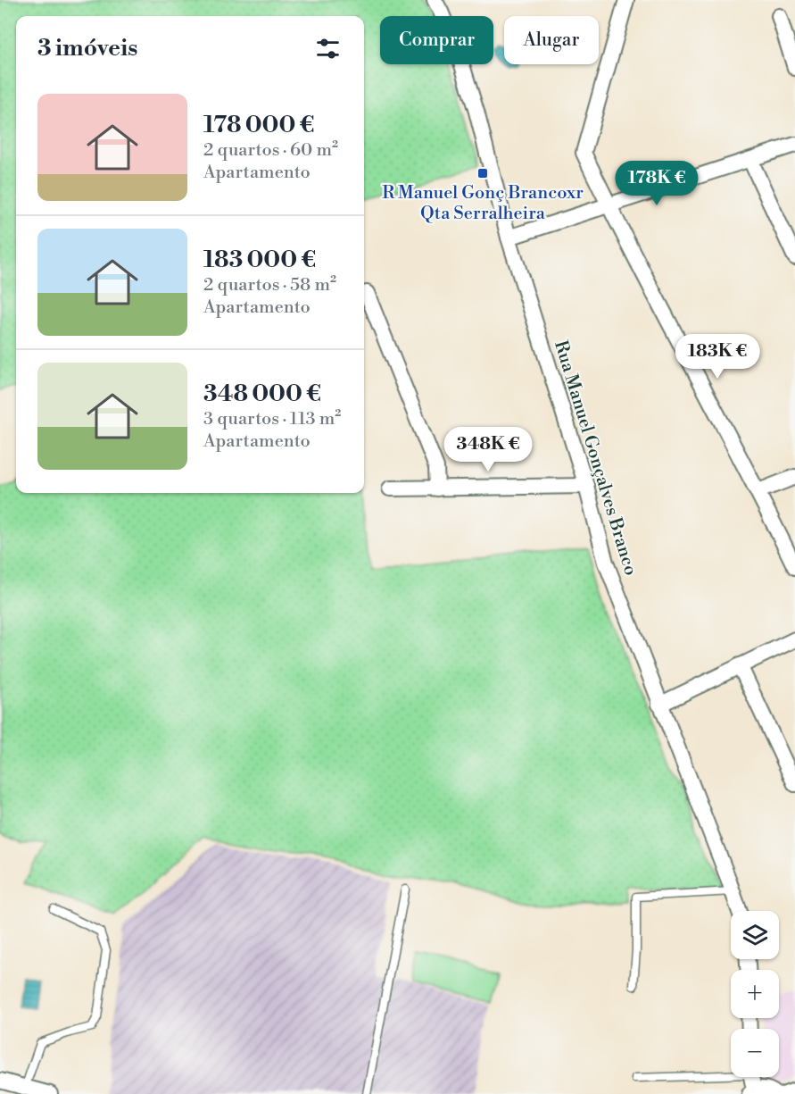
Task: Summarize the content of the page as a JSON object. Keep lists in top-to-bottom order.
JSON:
{
  "streets": {
    "street": ["Rua Manuel Gonçalves Branco"]
  },
  "places": {
    "transit": ["R Manuel Gonç Brancoxr Qta Serralheira"]
  },
  "page": {
    "chip": ["Comprar", "Alugar"],
    "heading": "3 imóveis",
    "list": [
      {
        "name": "178 000 €",
        "note": "2 quartos · 60 m² · Apartamento"
      },
      {
        "name": "183 000 €",
        "note": "2 quartos · 58 m² · Apartamento"
      },
      {
        "name": "348 000 €",
        "note": "3 quartos · 113 m² · Apartamento"
      }
    ],
    "price": ["178K €", "183K €", "348K €"],
    "map_buttons": ["+", "−"]
  }
}
